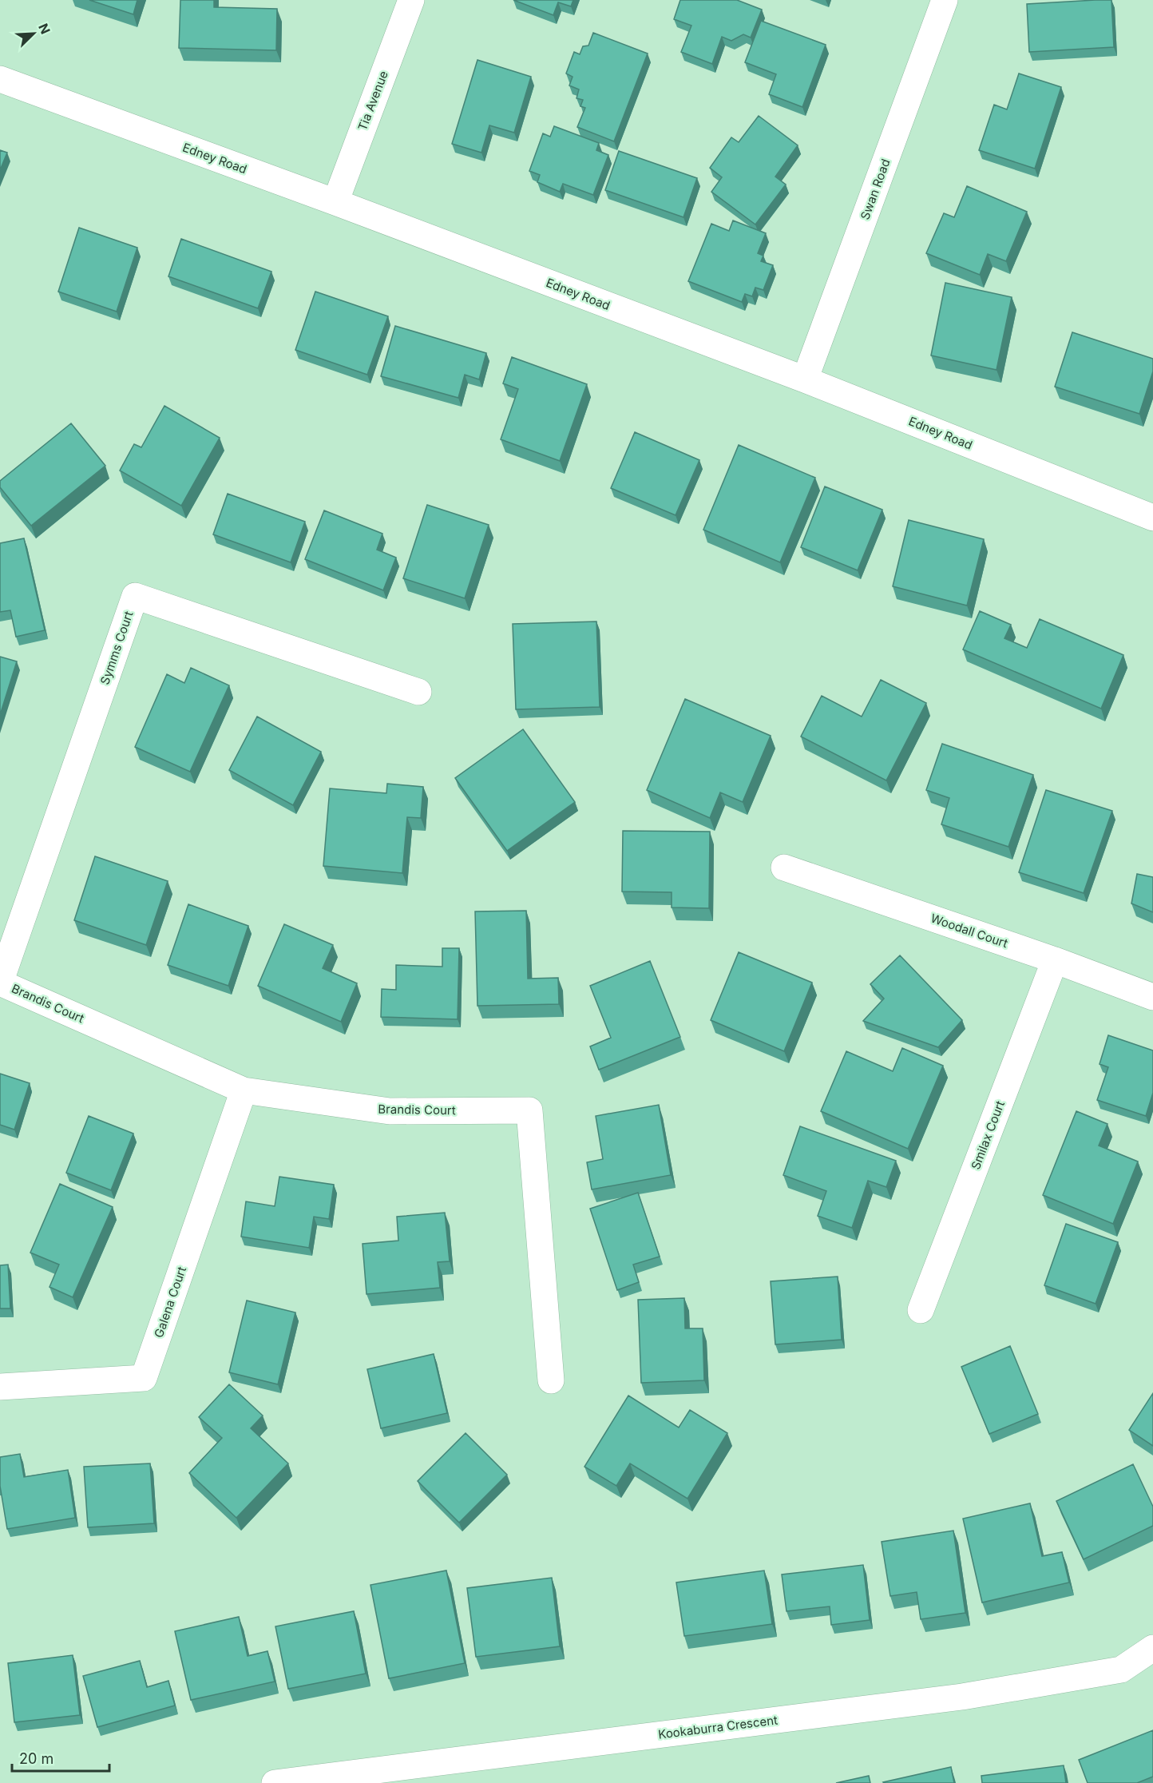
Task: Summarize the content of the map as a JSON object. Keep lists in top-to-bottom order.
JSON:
{
  "streets": {
    "street": [
      "Tia Avenue",
      "Edney Road",
      "Swan Road",
      "Symms Court",
      "Woodall Court",
      "Brandis Court",
      "Smilax Court",
      "Galena Court",
      "Kookaburra Crescent"
    ]
  },
  "crossings": [
    ["Tia Avenue", "Edney Road"],
    ["Edney Road", "Swan Road"],
    ["Symms Court", "Brandis Court"],
    ["Woodall Court", "Smilax Court"],
    ["Brandis Court", "Galena Court"]
  ],
  "scale_bar": "20 m",
  "north": "top right"
}
